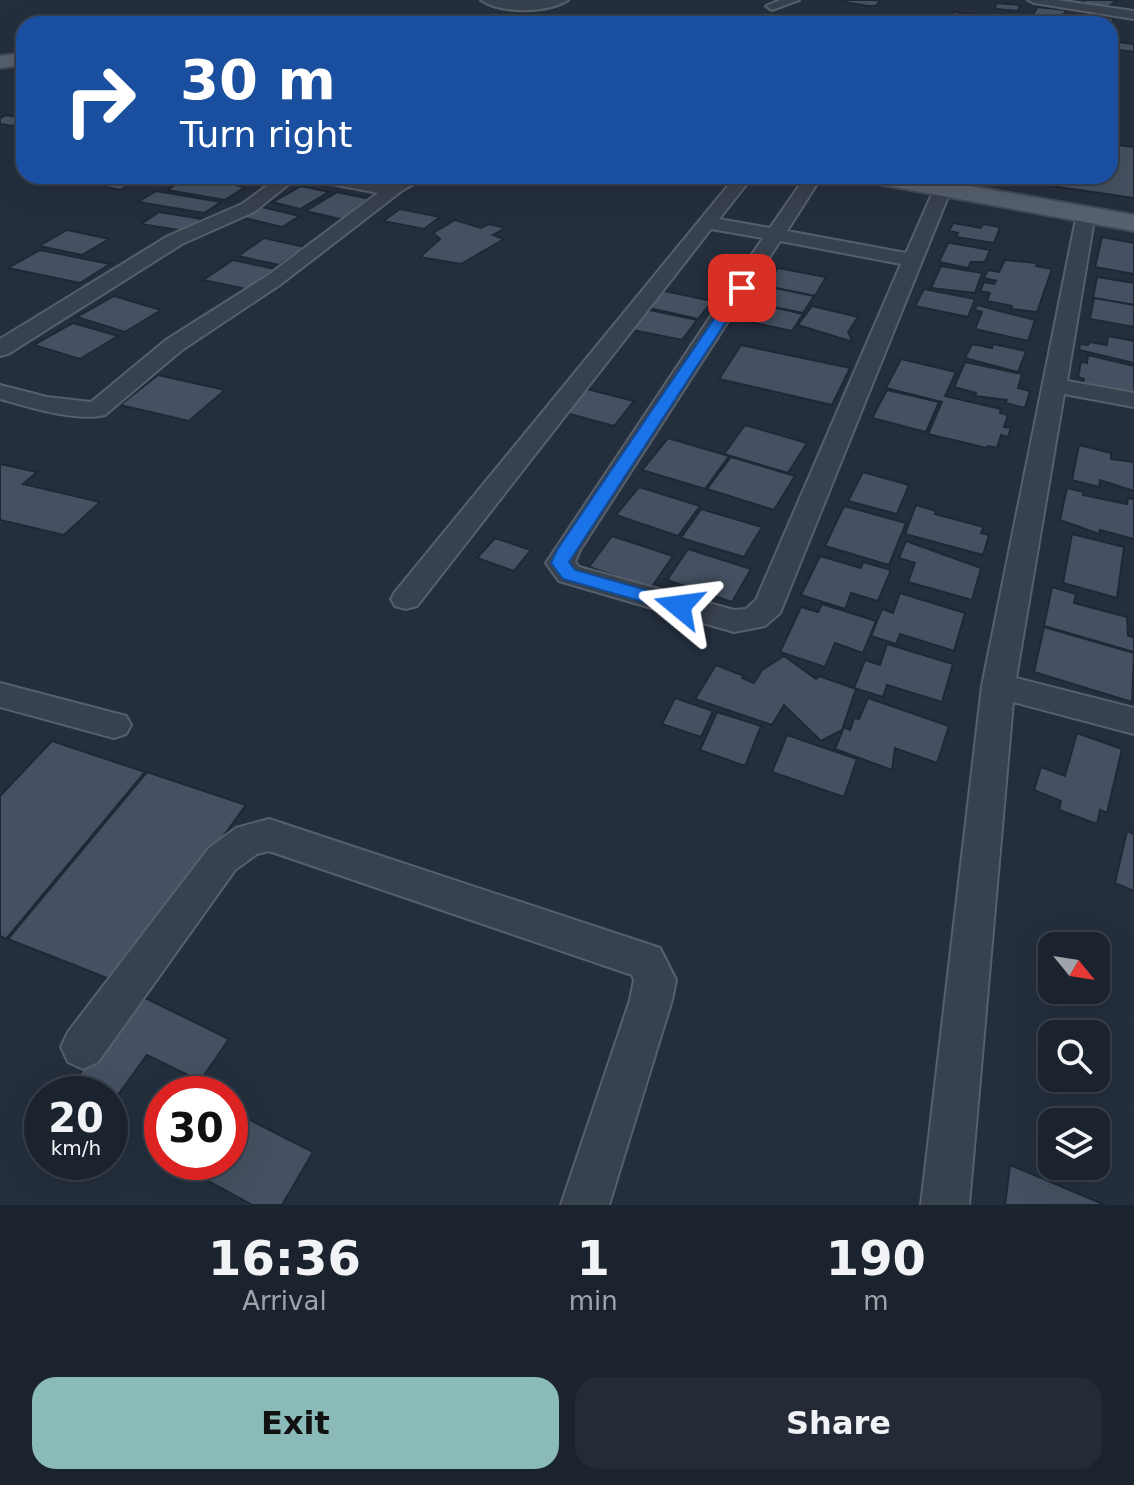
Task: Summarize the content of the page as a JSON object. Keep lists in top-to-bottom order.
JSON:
{
  "north": "bottom right",
  "page": {
    "turn": ["30 m", "Turn right"],
    "speed": "20 km/h",
    "limit": "30",
    "eta": [
      "16:36",
      "Arrival",
      "1",
      "min",
      "190",
      "m"
    ],
    "buttons": ["Exit", "Share"]
  }
}
